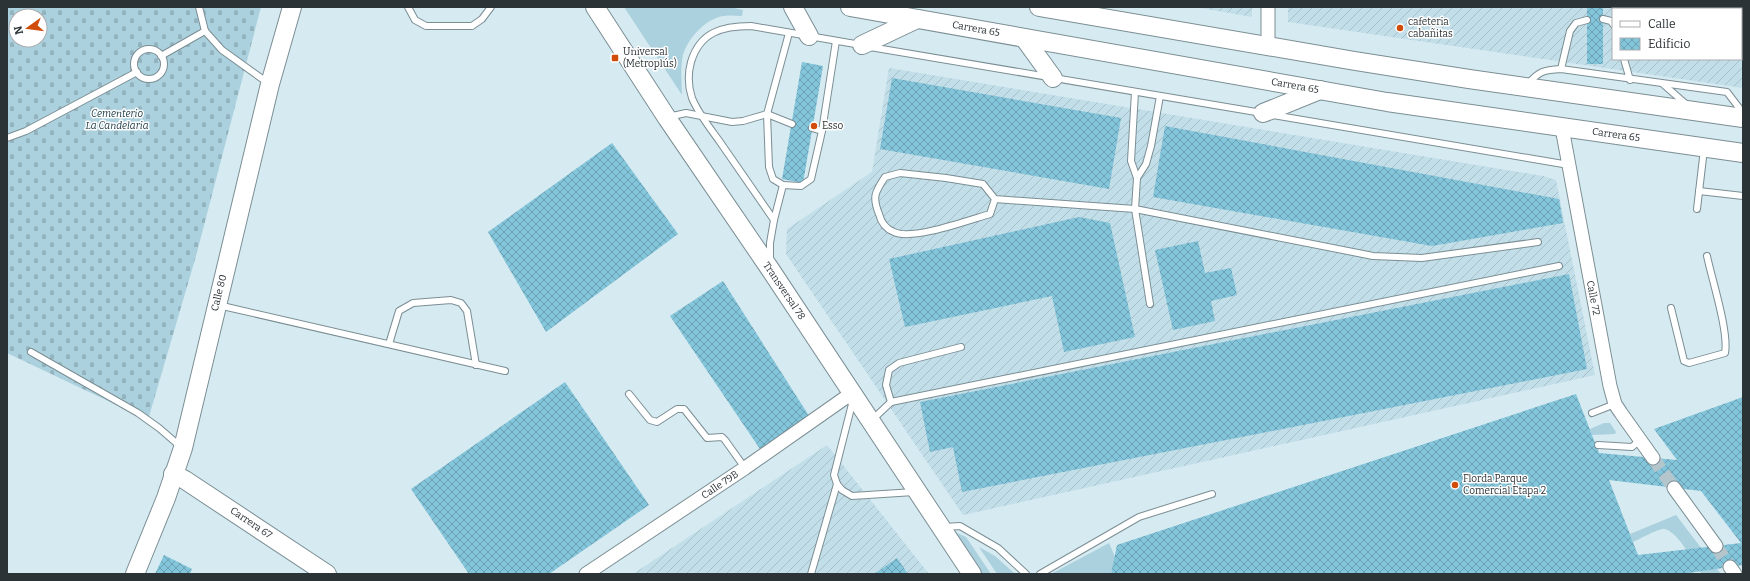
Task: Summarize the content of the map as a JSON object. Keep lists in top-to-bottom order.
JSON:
{
  "streets": {
    "main road": [
      "Carrera 65",
      "Transversal 78",
      "Calle 80",
      "Carrera 67"
    ],
    "street": ["Calle 72", "Calle 79B"]
  },
  "crossings": [
    ["Carrera 65", "Calle 72"],
    ["Transversal 78", "Calle 79B"],
    ["Calle 80", "Carrera 67"]
  ],
  "parks": ["Cementerio La Candelaria"],
  "places": {
    "other": ["cafeteria cabañitas", "Esso", "Florda Parque Comercial Etapa 2"],
    "transit": ["Universal (Metroplús)"]
  },
  "legend": ["Calle", "Edificio"],
  "north": "left"
}
